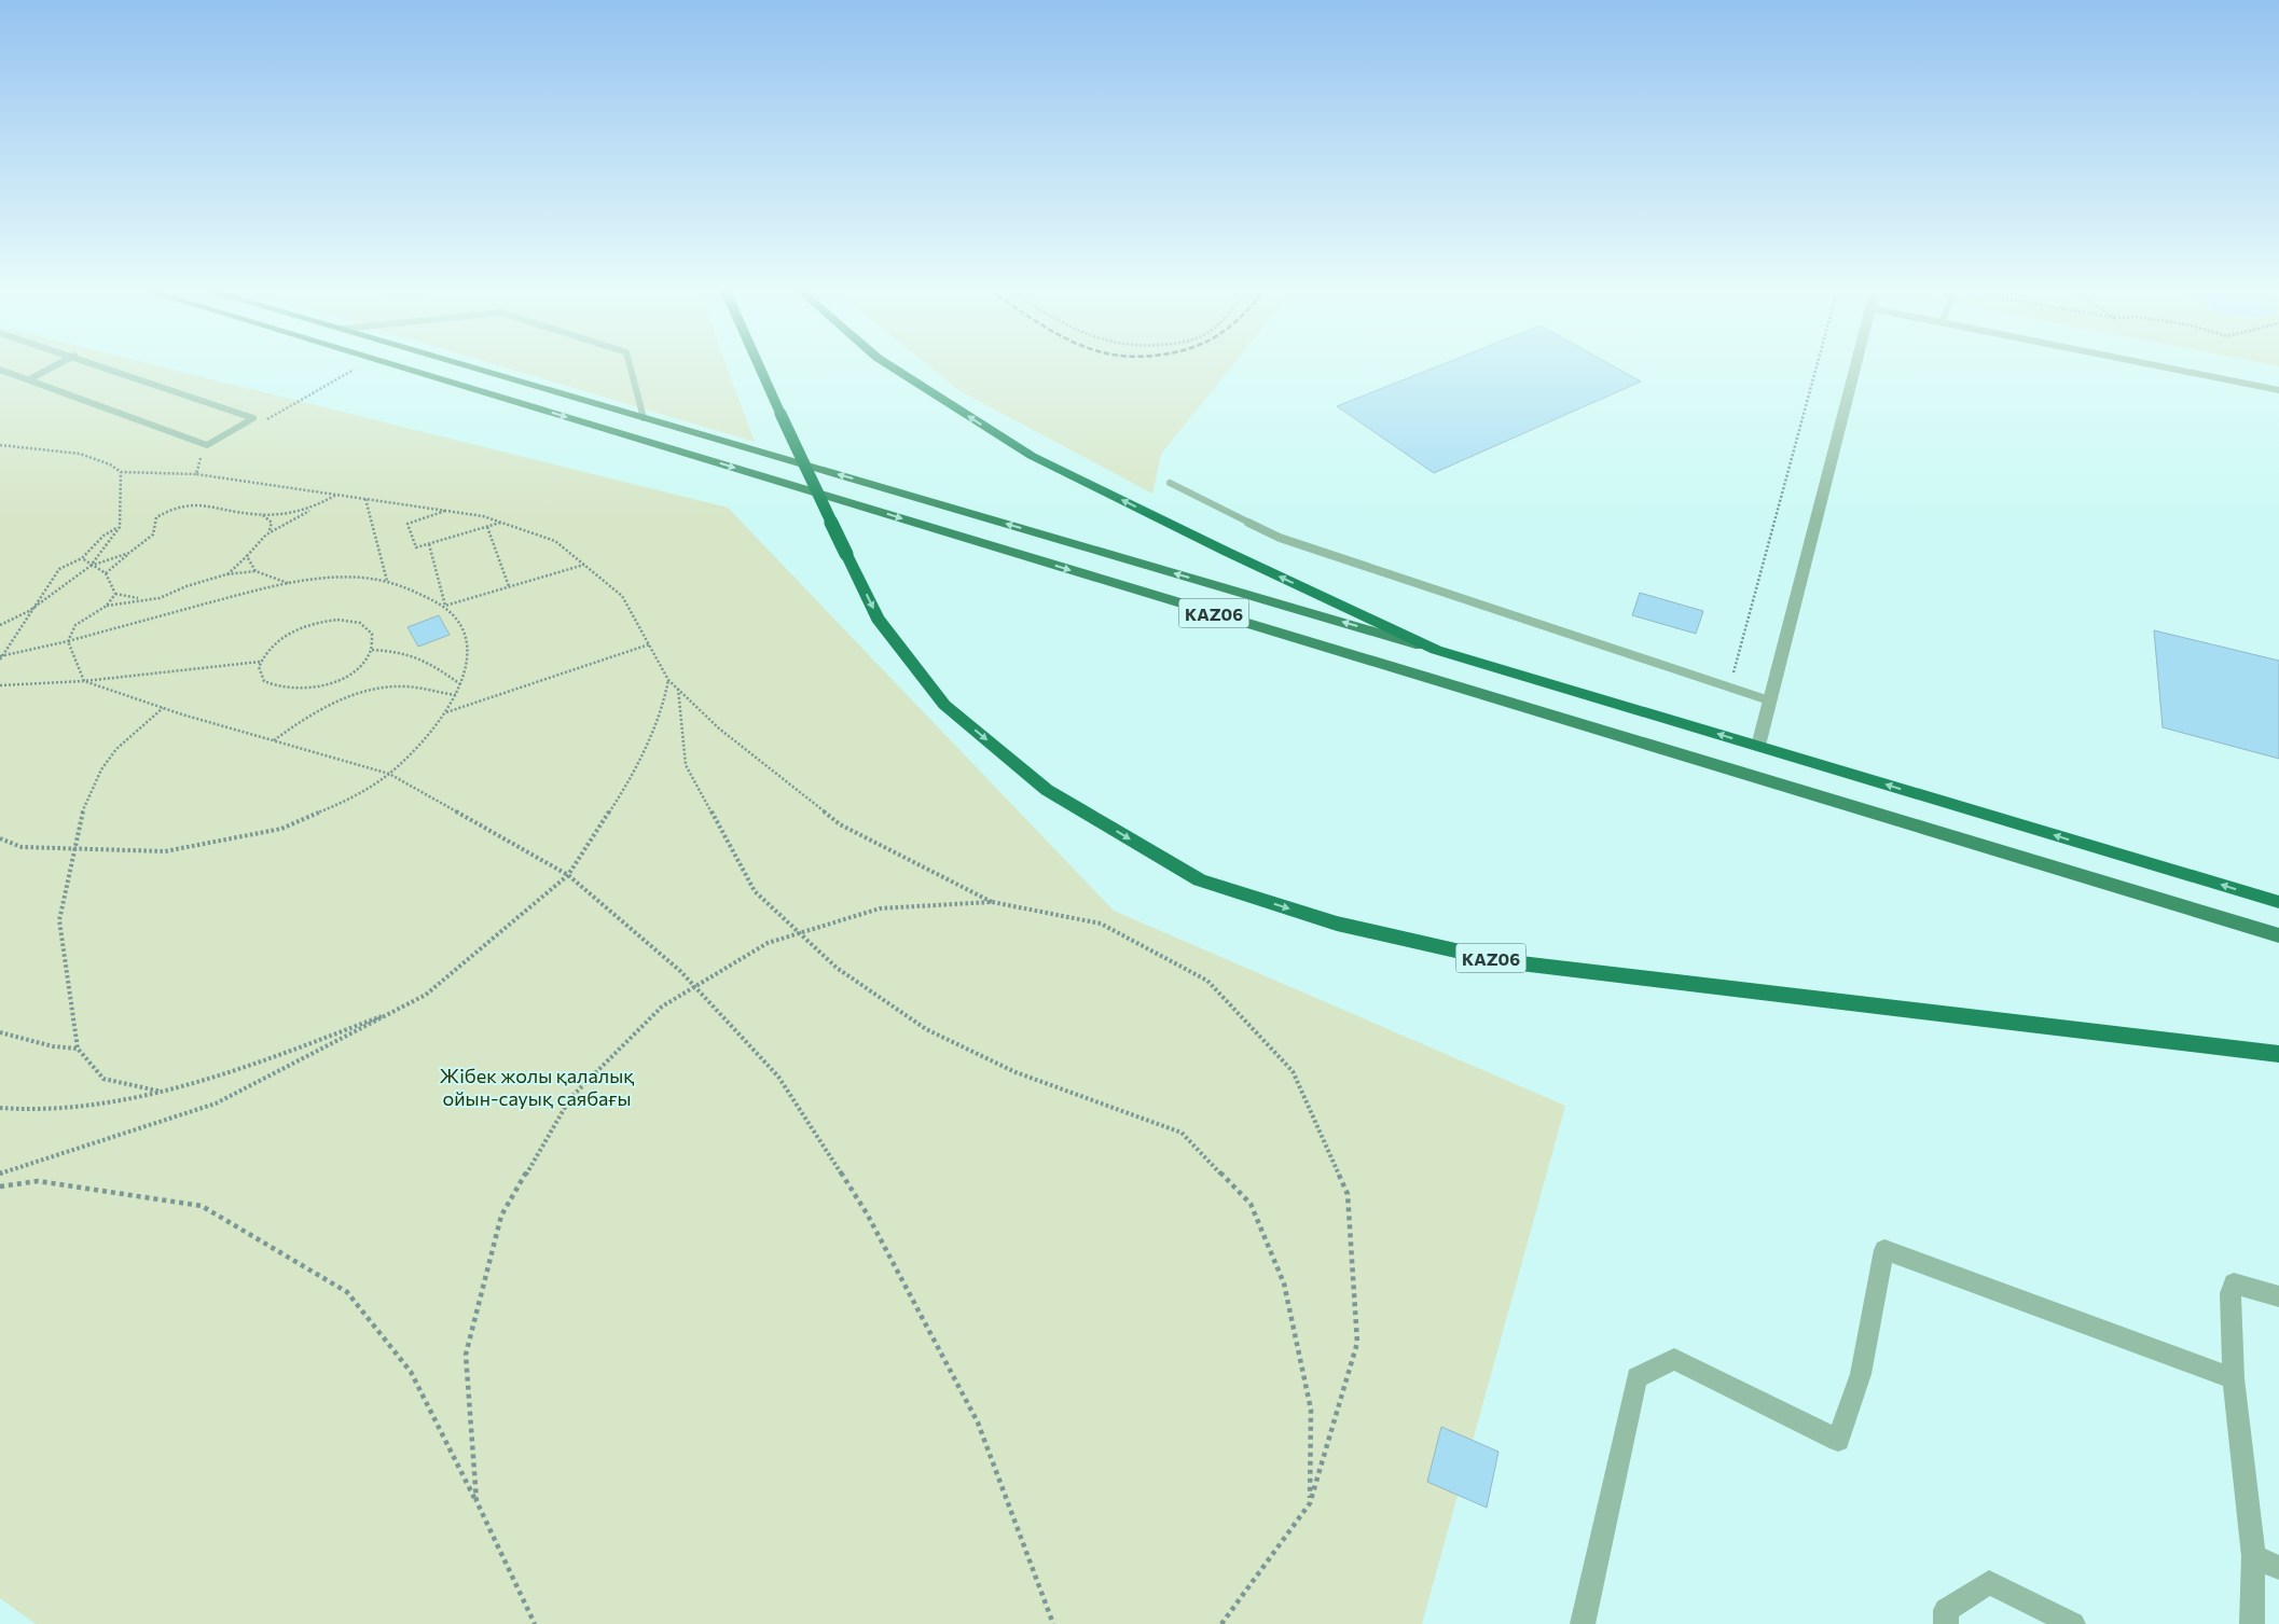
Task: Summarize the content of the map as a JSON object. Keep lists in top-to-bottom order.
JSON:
{
  "streets": {
    "highway": ["KАZ06"]
  },
  "parks": ["Жібек жолы қалалық ойын-сауық саябағы"]
}
